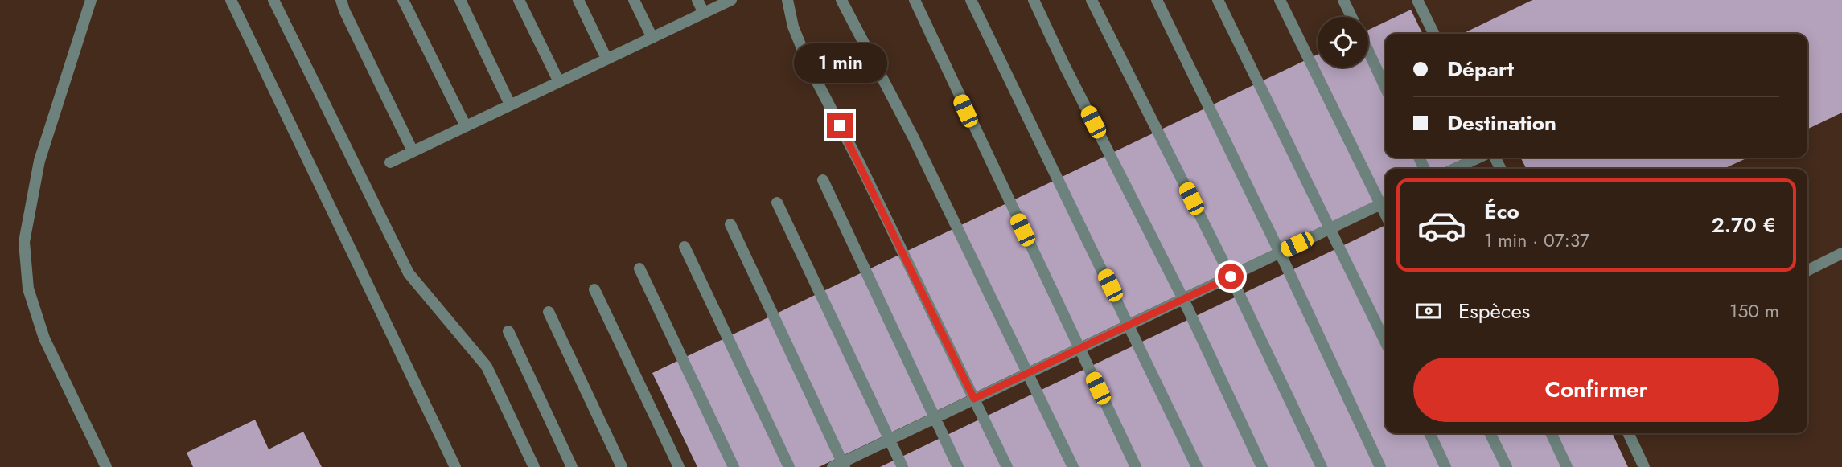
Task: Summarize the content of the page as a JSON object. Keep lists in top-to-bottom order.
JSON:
{
  "page": {
    "banner": ["Départ", "Destination"],
    "bubble": "1 min",
    "list": [
      {
        "name": "Éco",
        "note": "1 min · 07:37",
        "value": "2.70 €"
      }
    ],
    "pay": ["Espèces", "150 m"],
    "buttons": "Confirmer"
  }
}
